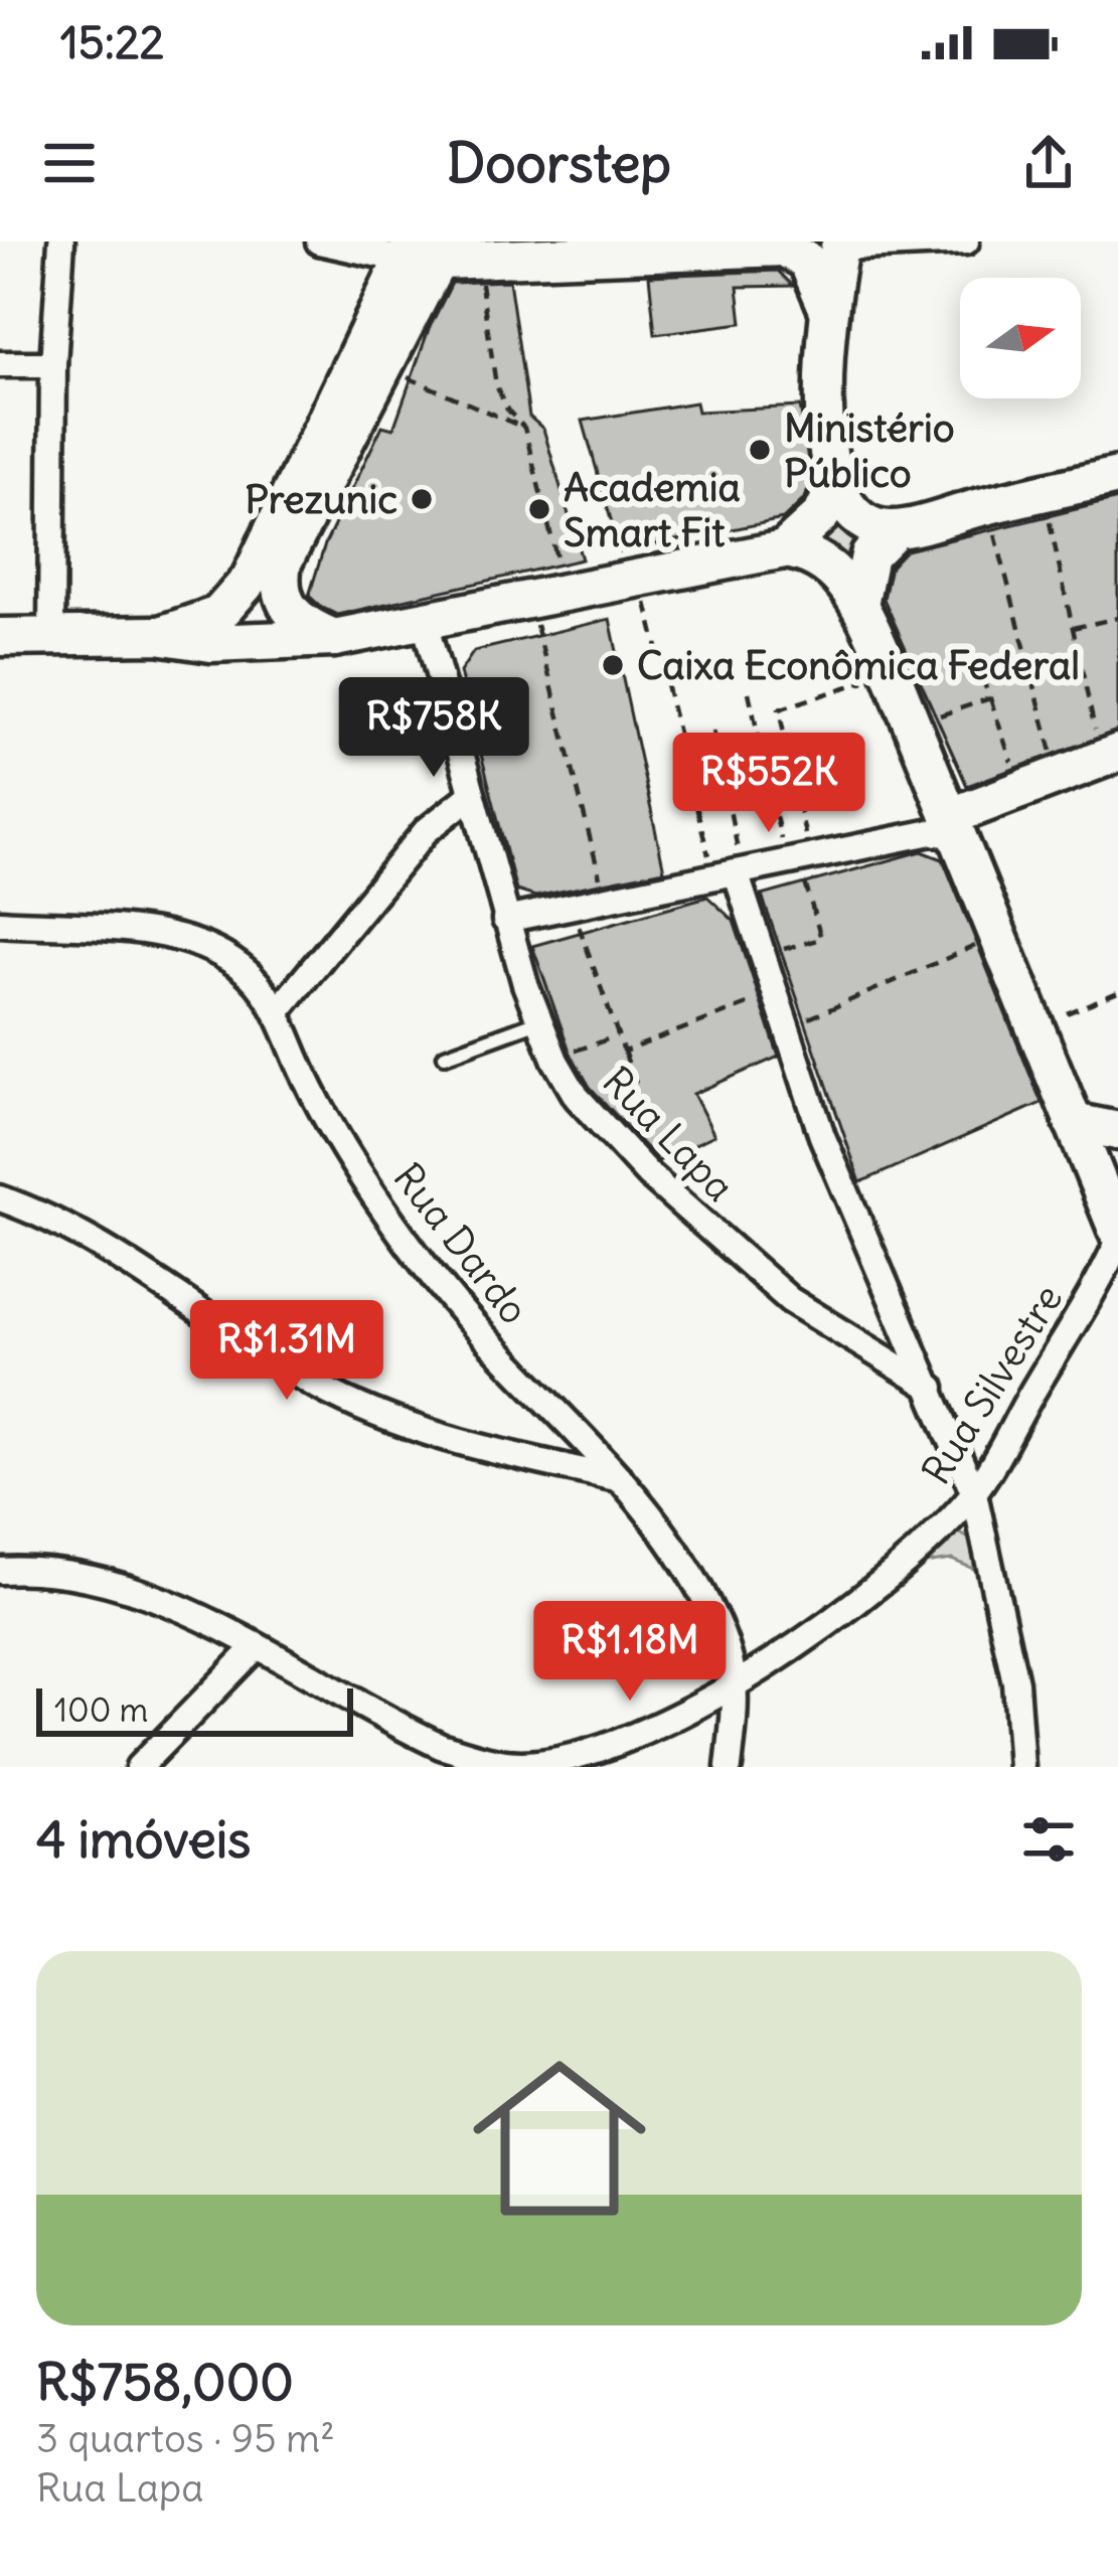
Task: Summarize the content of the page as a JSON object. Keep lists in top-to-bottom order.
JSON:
{
  "streets": {
    "street": ["Rua Lapa", "Rua Dardo", "Rua Silvestre"]
  },
  "crossings": [
    ["Rua Dardo", "Rua Silvestre"]
  ],
  "places": [
    "Ministério Público",
    "Prezunic",
    "Academia Smart Fit",
    "Caixa Econômica Federal"
  ],
  "scale_bar": "100 m",
  "north": "right",
  "page": {
    "status": "15:22",
    "header": "Doorstep",
    "price": [
      "R$758K",
      "R$552K",
      "R$1.31M",
      "R$1.18M"
    ],
    "scale": "100 m",
    "heading": "4 imóveis",
    "list": [
      {
        "name": "R$758,000",
        "note": "3 quartos · 95 m² · Rua Lapa"
      }
    ]
  }
}
